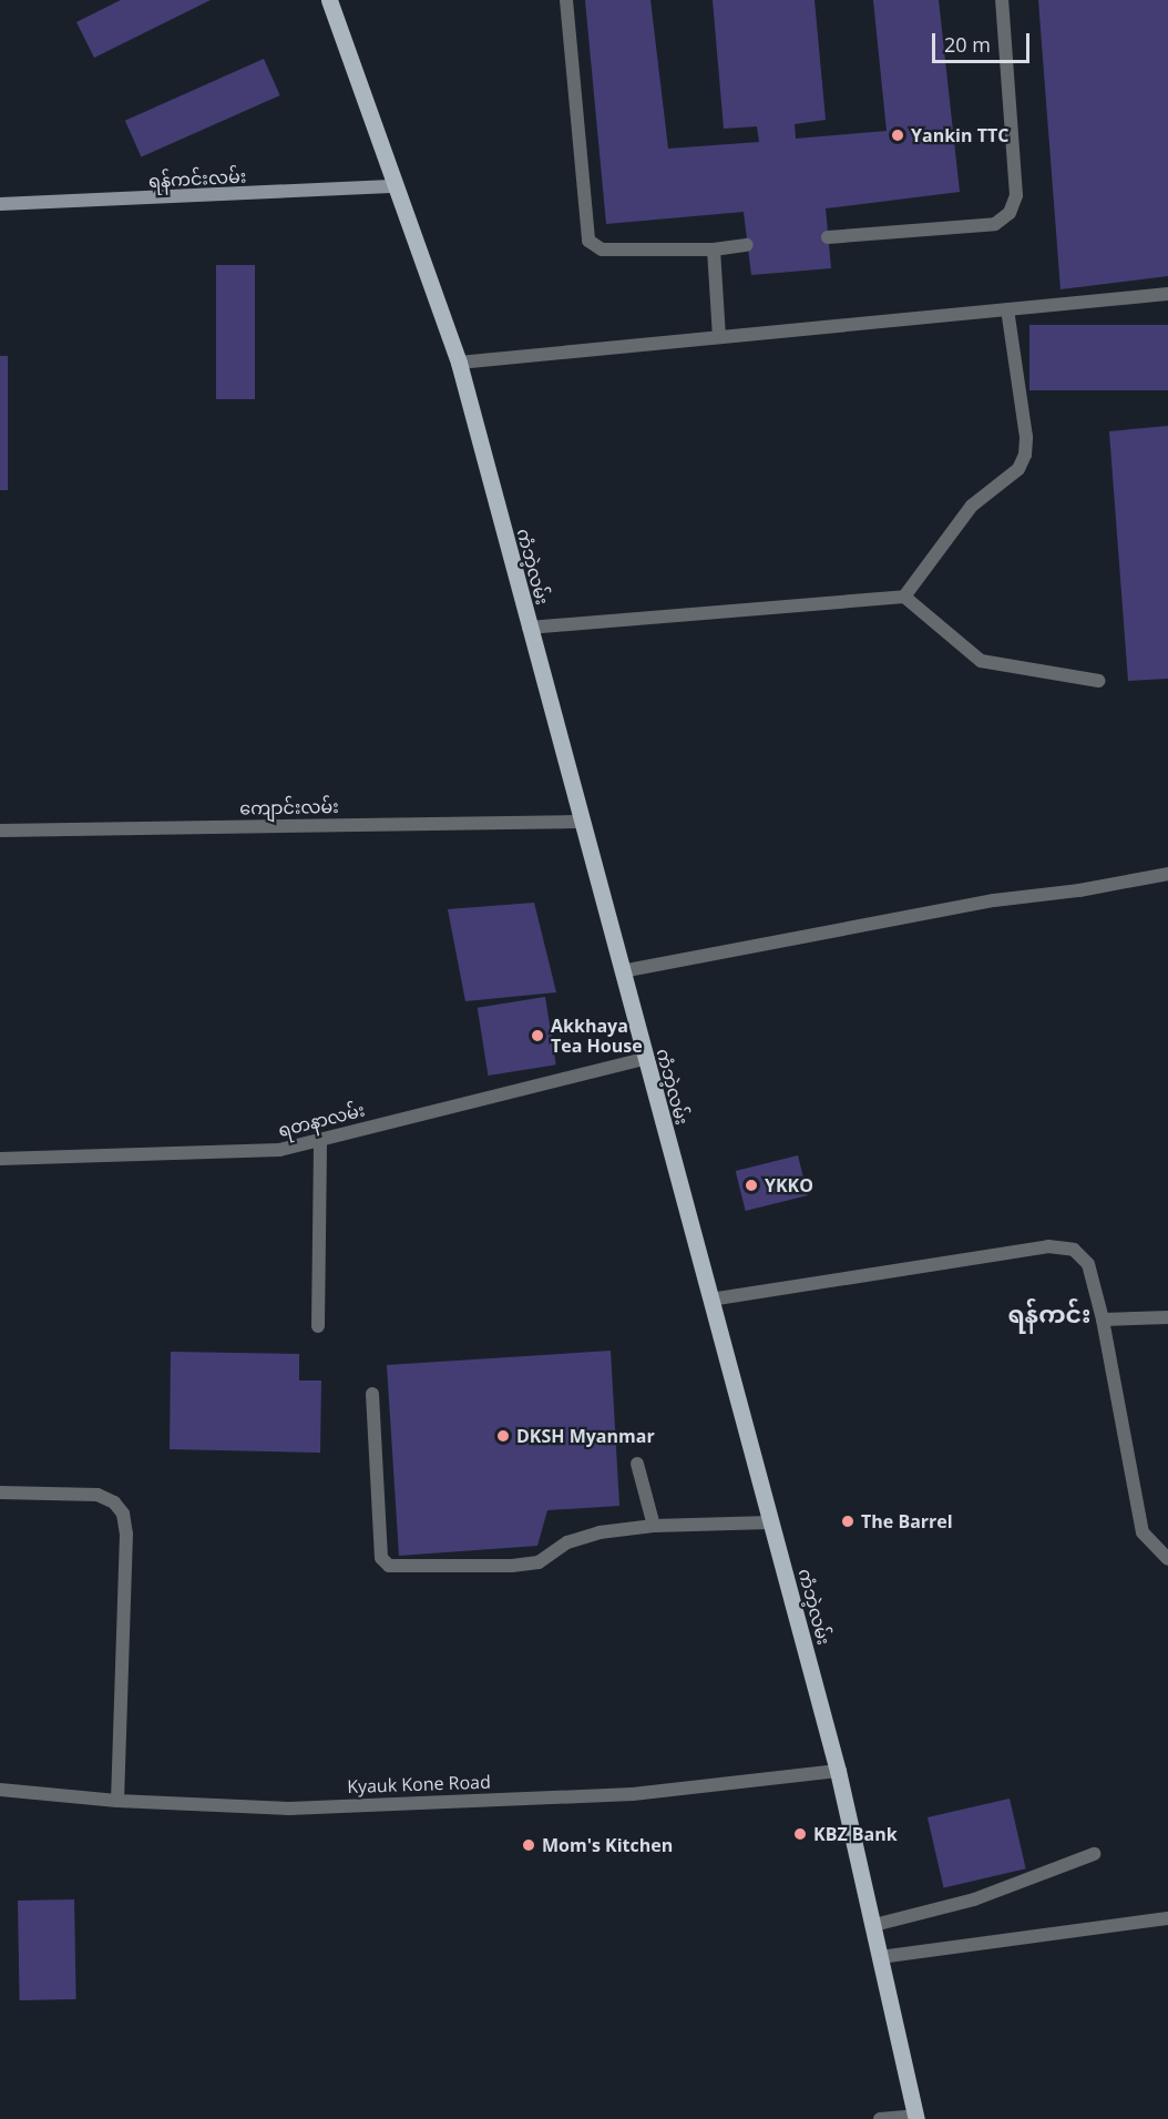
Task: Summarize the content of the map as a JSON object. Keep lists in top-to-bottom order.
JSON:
{
  "streets": {
    "main road": ["ရန်ကင်းလမ်း", "ကံဘဲ့လမ်း"],
    "street": ["ကျောင်းလမ်း", "ရတနာလမ်း", "Kyauk Kone Road"]
  },
  "crossings": [
    ["ရန်ကင်းလမ်း", "ကံဘဲ့လမ်း"],
    ["ကံဘဲ့လမ်း", "ကျောင်းလမ်း"],
    ["ကံဘဲ့လမ်း", "ရတနာလမ်း"],
    ["ကံဘဲ့လမ်း", "Kyauk Kone Road"]
  ],
  "districts": ["ရန်ကင်း"],
  "places": [
    "Yankin TTC",
    "Akkhaya Tea House",
    "YKKO",
    "DKSH Myanmar",
    "The Barrel",
    "KBZ Bank",
    "Mom's Kitchen"
  ],
  "scale_bar": "20 m"
}
